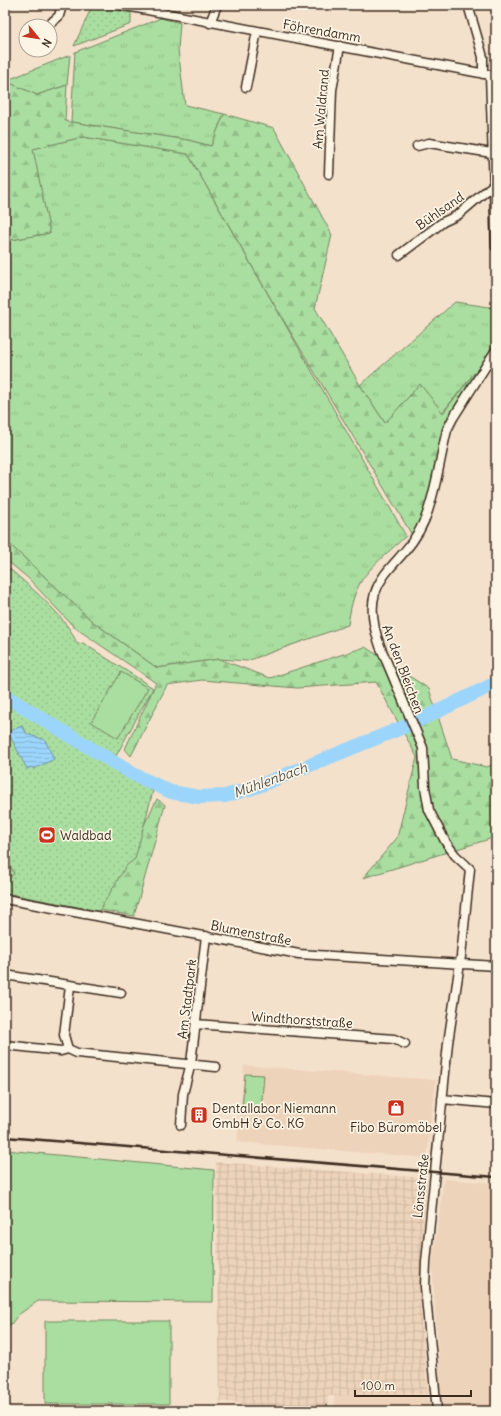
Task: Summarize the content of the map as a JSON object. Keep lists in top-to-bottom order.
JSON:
{
  "streets": {
    "street": [
      "Föhrendamm",
      "Am Waldrand",
      "Bühlsand",
      "An den Bleichen",
      "Blumenstraße",
      "Am Stadtpark",
      "Windthorststraße",
      "Lönsstraße"
    ]
  },
  "crossings": [
    ["Föhrendamm", "Am Waldrand"],
    ["An den Bleichen", "Lönsstraße"],
    ["Blumenstraße", "Am Stadtpark"],
    ["Blumenstraße", "Lönsstraße"],
    ["Am Stadtpark", "Windthorststraße"]
  ],
  "water": ["Mühlenbach"],
  "places": {
    "sports": ["Waldbad"],
    "shop": ["Fibo Büromöbel"],
    "building": ["Dentallabor Niemann GmbH & Co. KG"]
  },
  "scale_bar": "100 m",
  "north": "bottom right"
}
